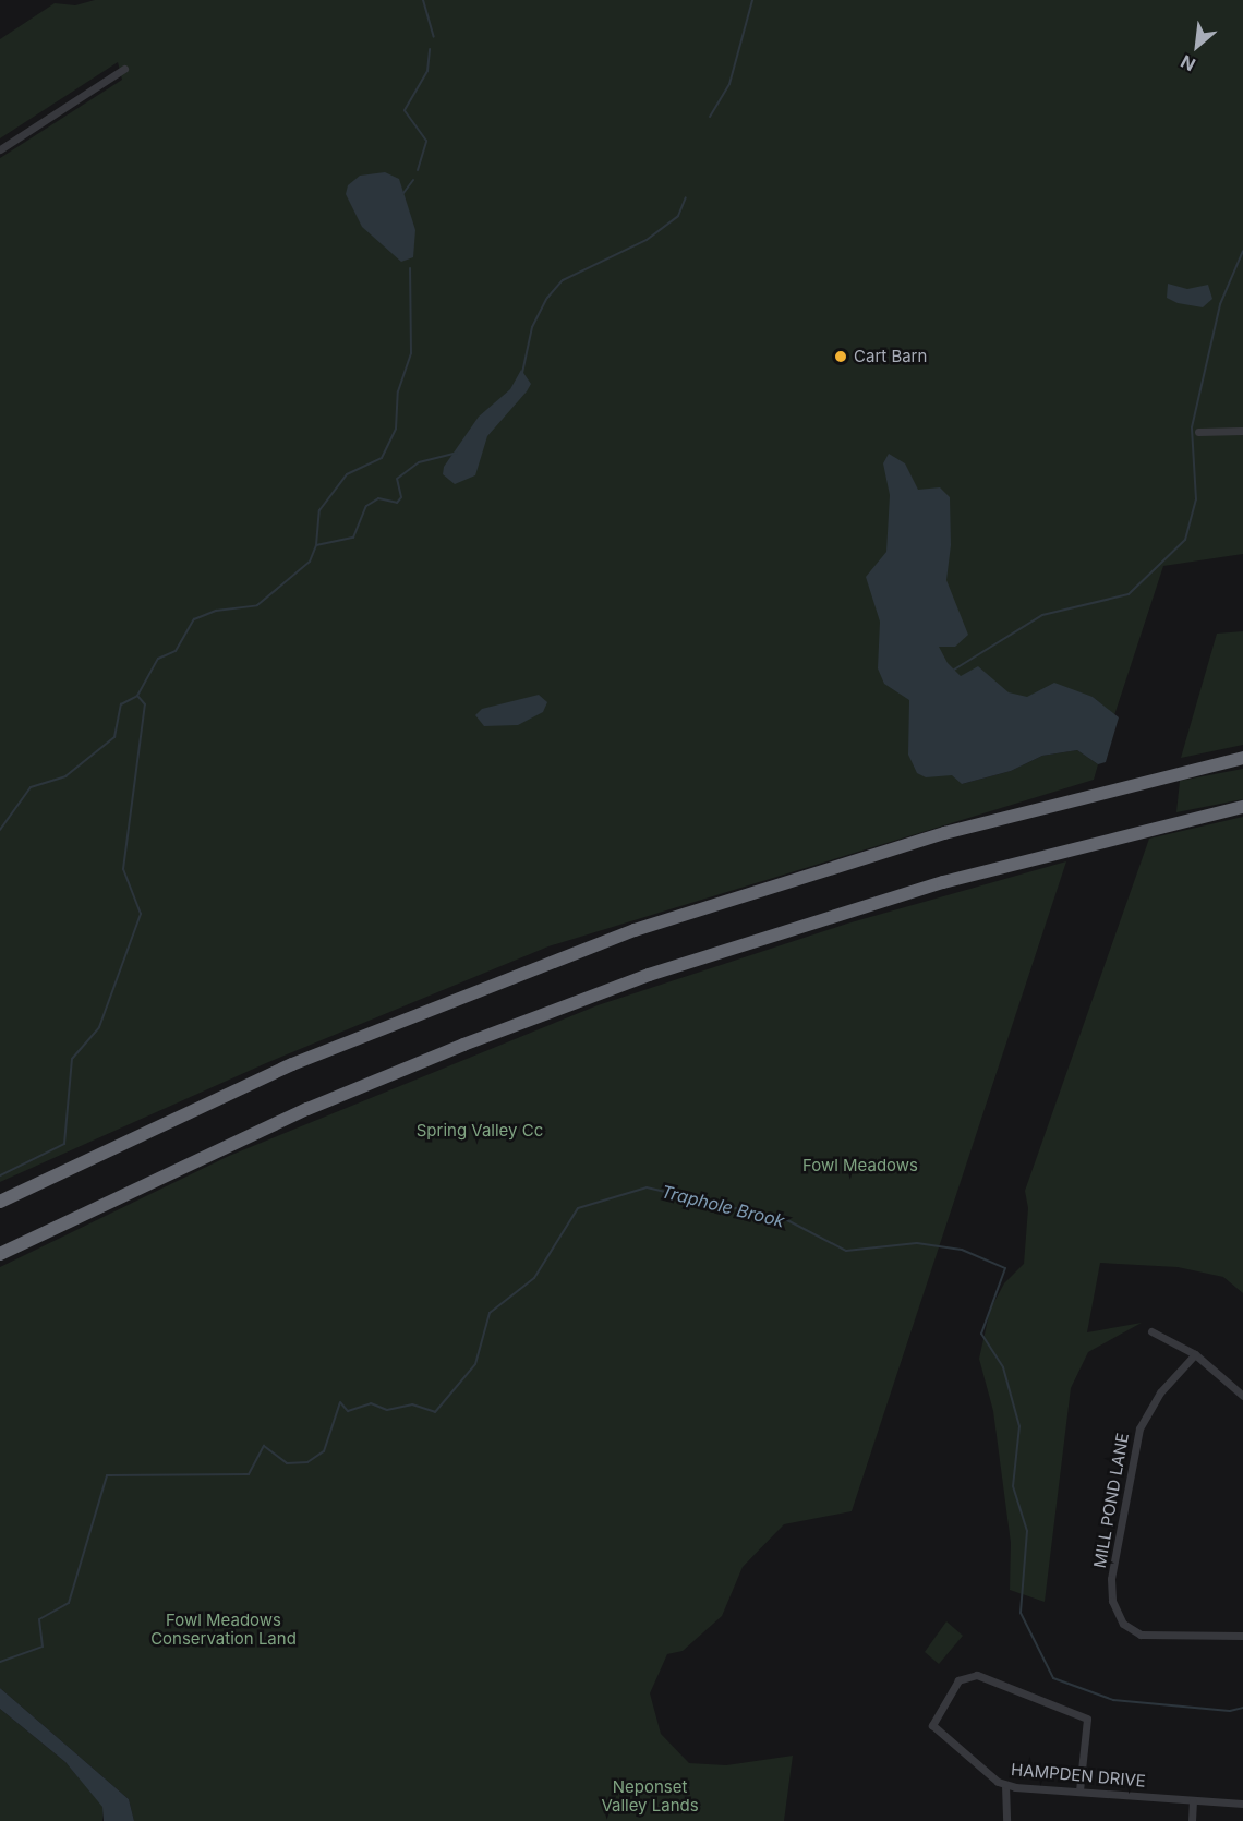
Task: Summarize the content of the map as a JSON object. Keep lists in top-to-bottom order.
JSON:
{
  "streets": {
    "street": ["MILL POND LANE", "HAMPDEN DRIVE"]
  },
  "water": ["Traphole Brook"],
  "parks": [
    "Spring Valley Cc",
    "Fowl Meadows",
    "Fowl Meadows Conservation Land",
    "Neponset Valley Lands"
  ],
  "places": ["Cart Barn"],
  "north": "bottom left"
}
